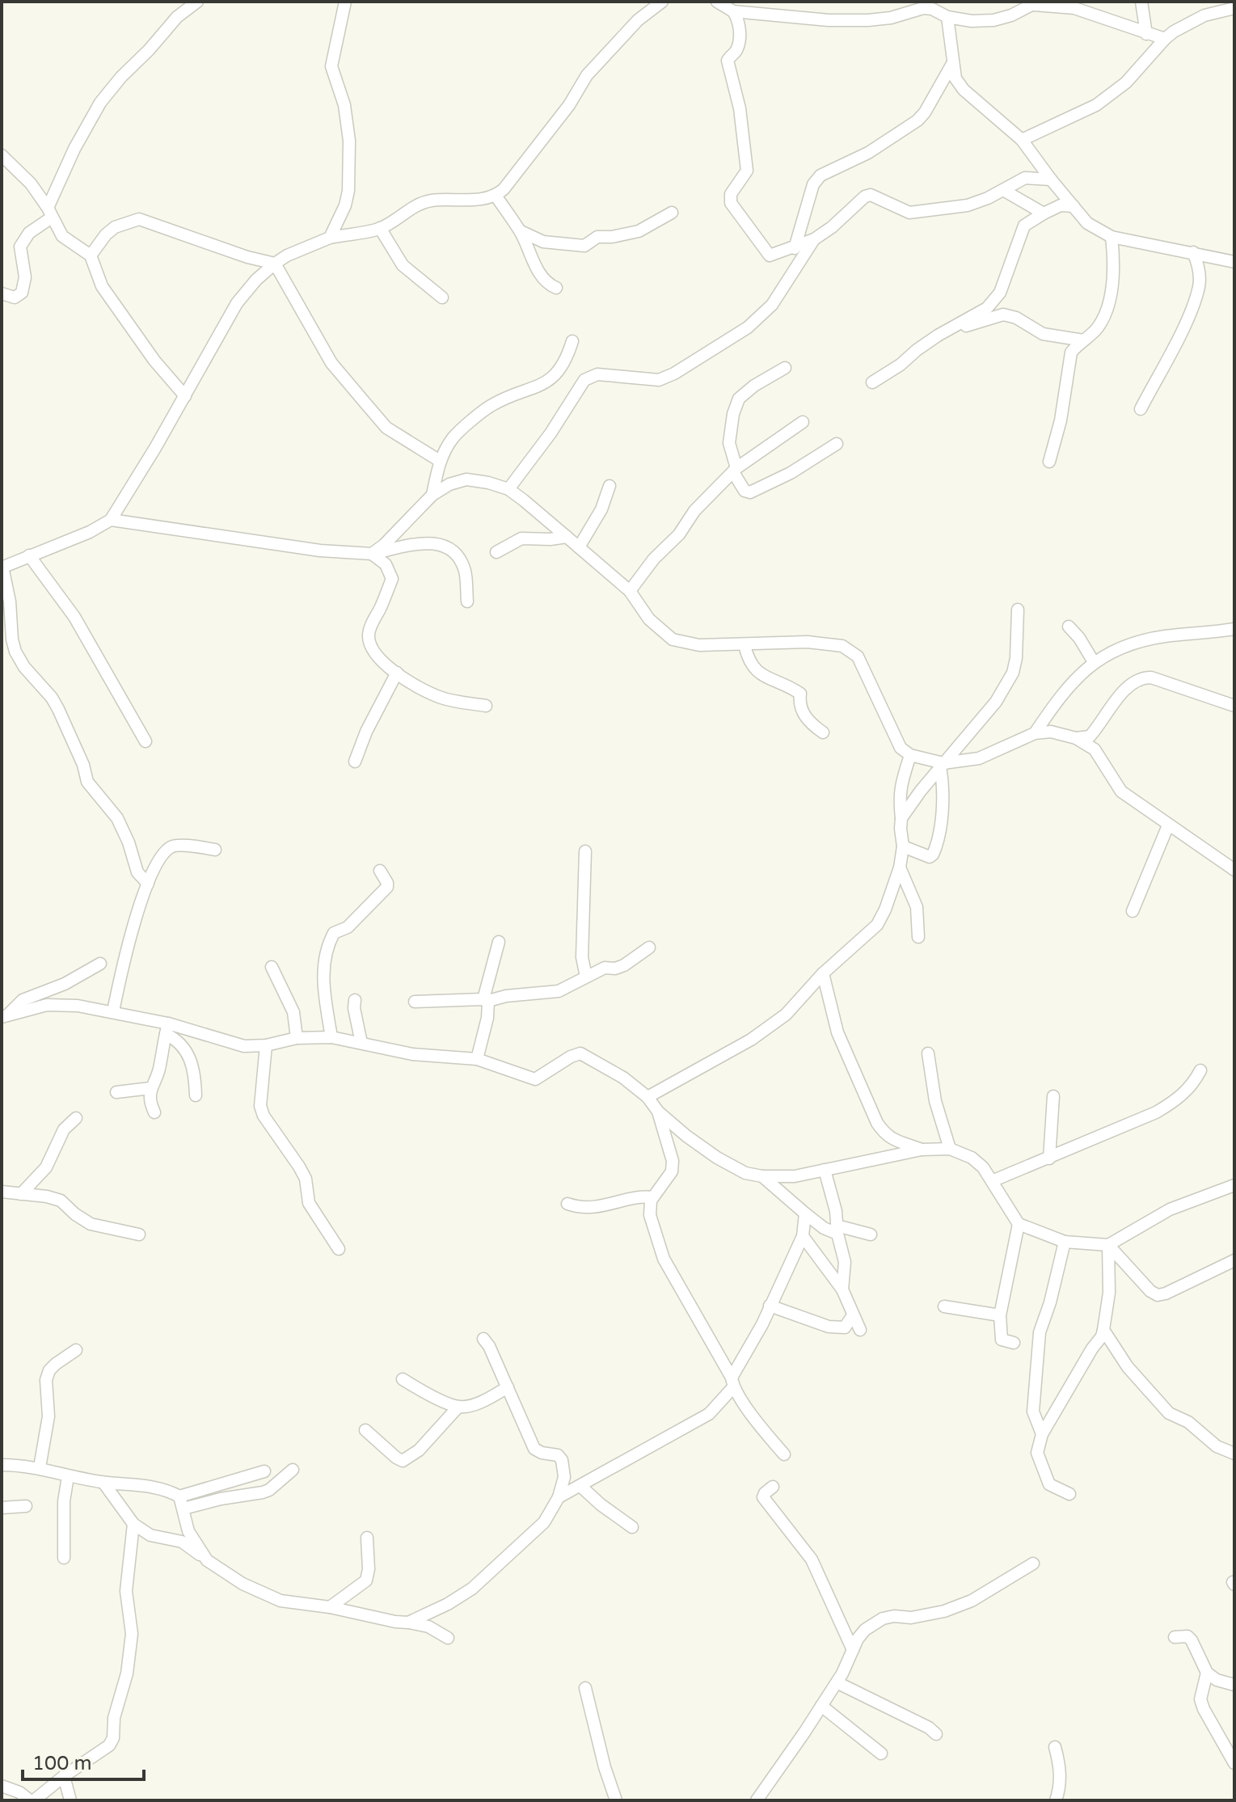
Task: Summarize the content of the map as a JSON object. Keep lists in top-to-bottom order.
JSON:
{
  "scale_bar": "100 m"
}
